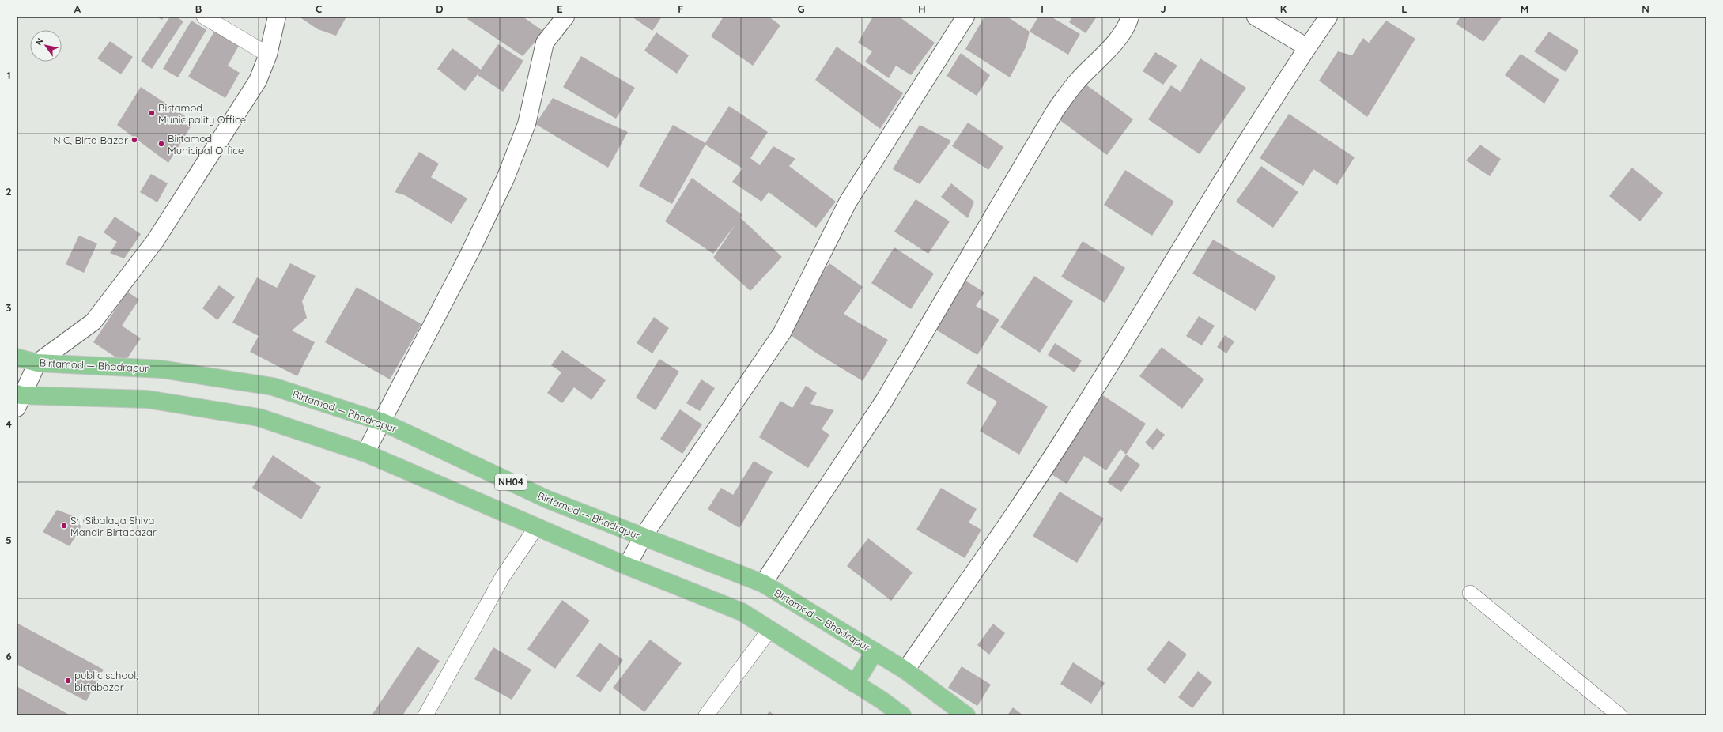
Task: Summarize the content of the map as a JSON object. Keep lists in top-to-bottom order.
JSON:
{
  "streets": {
    "main road": ["Birtamod — Bhadrapur", "NH04"]
  },
  "places": [
    "Birtamod Municipality Office",
    "NIC, Birta Bazar",
    "Birtamod Municipal Office",
    "Sri Sibalaya Shiva Mandir Birtabazar",
    "public school, birtabazar"
  ],
  "north": "top left",
  "grid": {
    "columns": [
      "A",
      "B",
      "C",
      "D",
      "E",
      "F",
      "G",
      "H",
      "I",
      "J",
      "K",
      "L",
      "M",
      "N"
    ],
    "rows": [
      "1",
      "2",
      "3",
      "4",
      "5",
      "6"
    ]
  }
}
